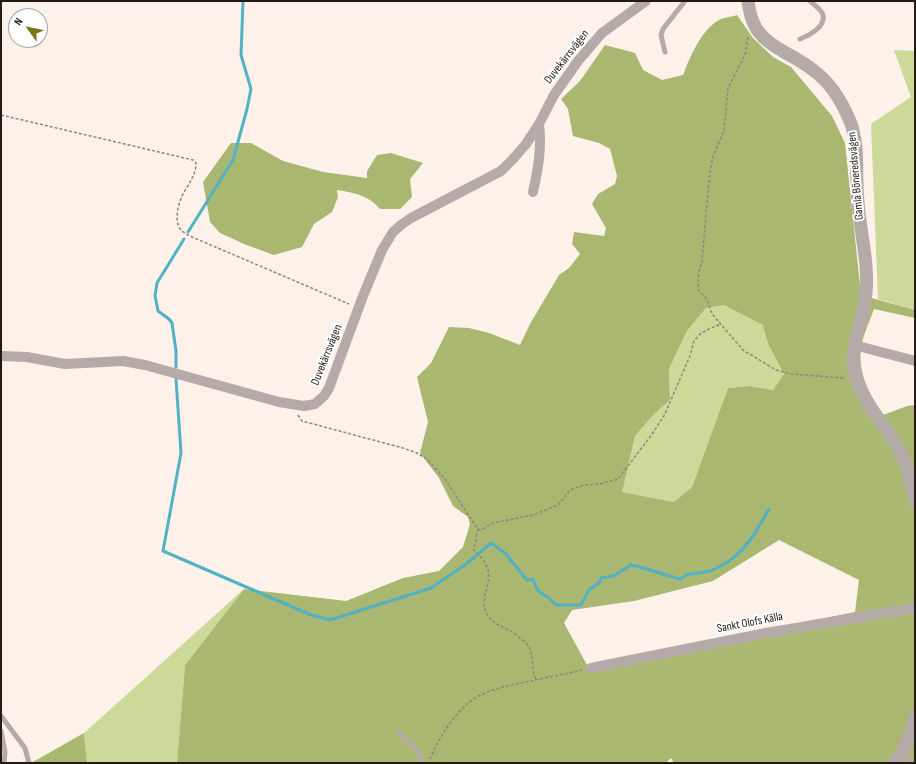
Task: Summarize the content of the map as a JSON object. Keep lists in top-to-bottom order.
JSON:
{
  "streets": {
    "street": ["Duvekärrsvägen", "Gamla Böneredsvägen", "Sankt Olofs Källa"]
  },
  "north": "top left"
}
